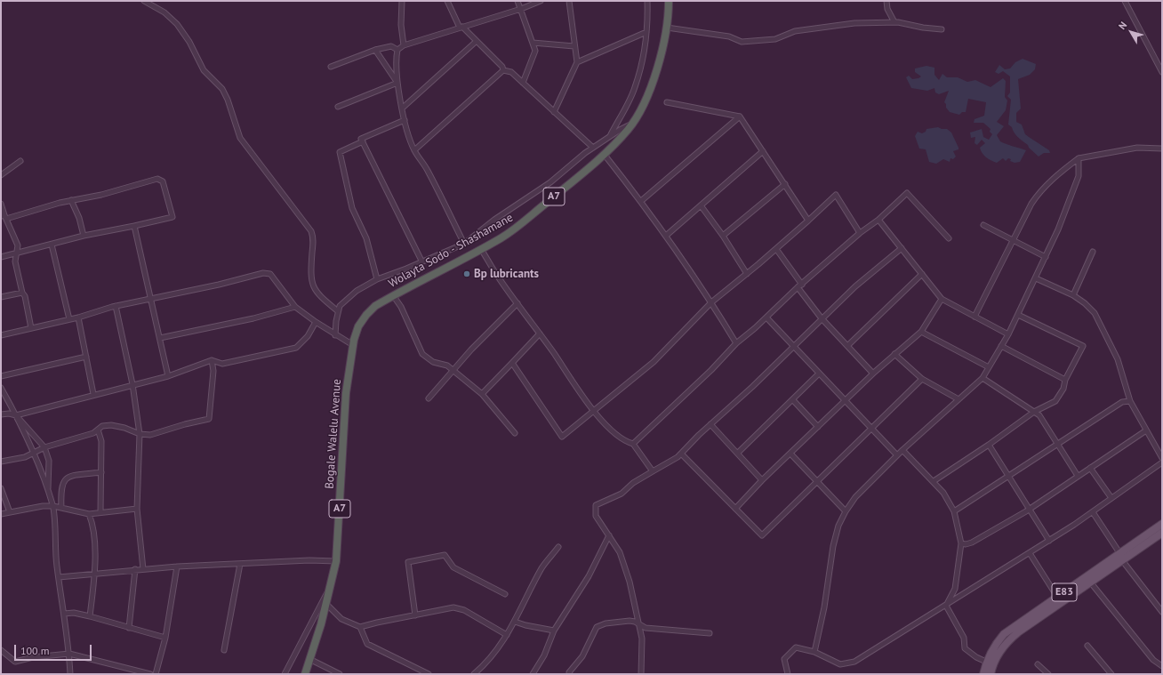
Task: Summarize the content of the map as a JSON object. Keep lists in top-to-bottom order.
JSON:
{
  "streets": {
    "highway": ["A7", "Wolayta Sodo - Shashamane", "Bogale Walelu Avenue"],
    "main road": ["E83"]
  },
  "crossings": [
    ["Wolayta Sodo - Shashamane", "Bogale Walelu Avenue"]
  ],
  "places": ["Bp lubricants"],
  "scale_bar": "100 m",
  "north": "top left"
}
